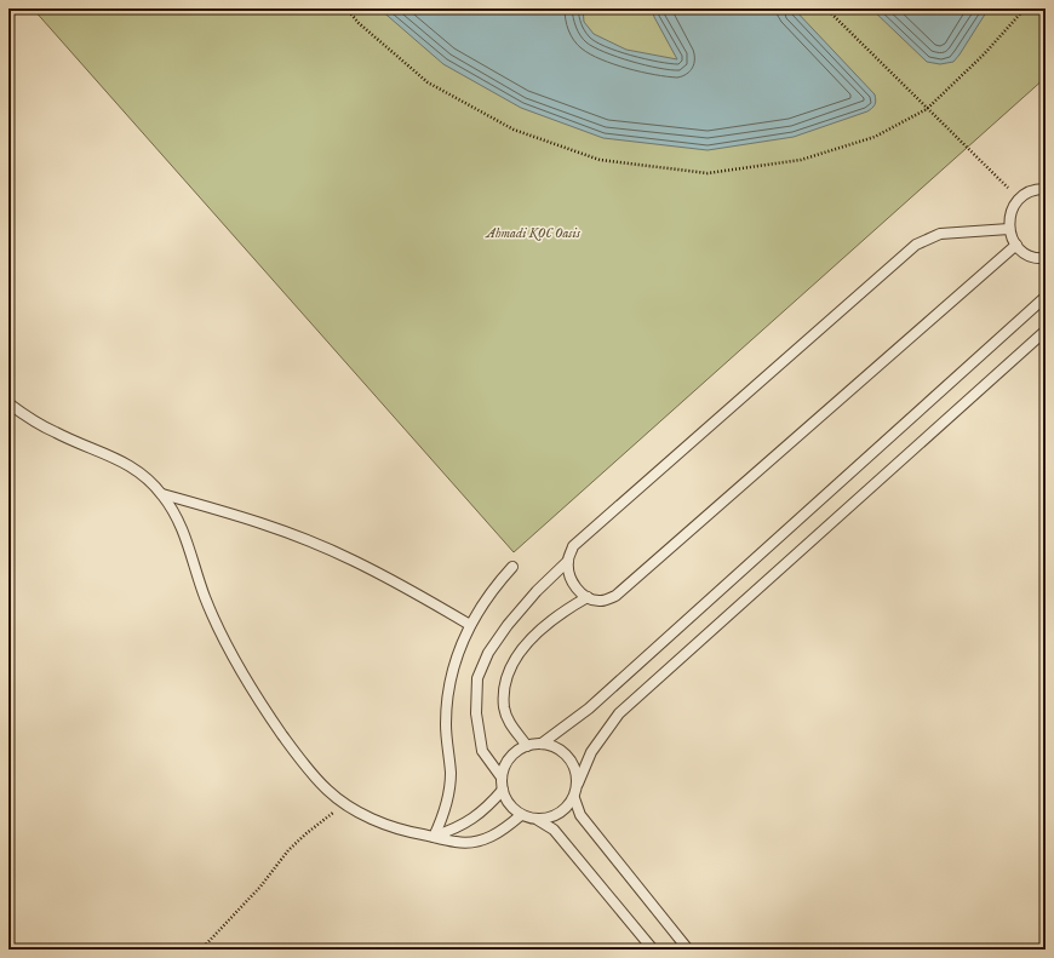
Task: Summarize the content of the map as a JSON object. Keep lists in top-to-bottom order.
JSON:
{
  "parks": ["Ahmadi KOC Oasis"]
}
